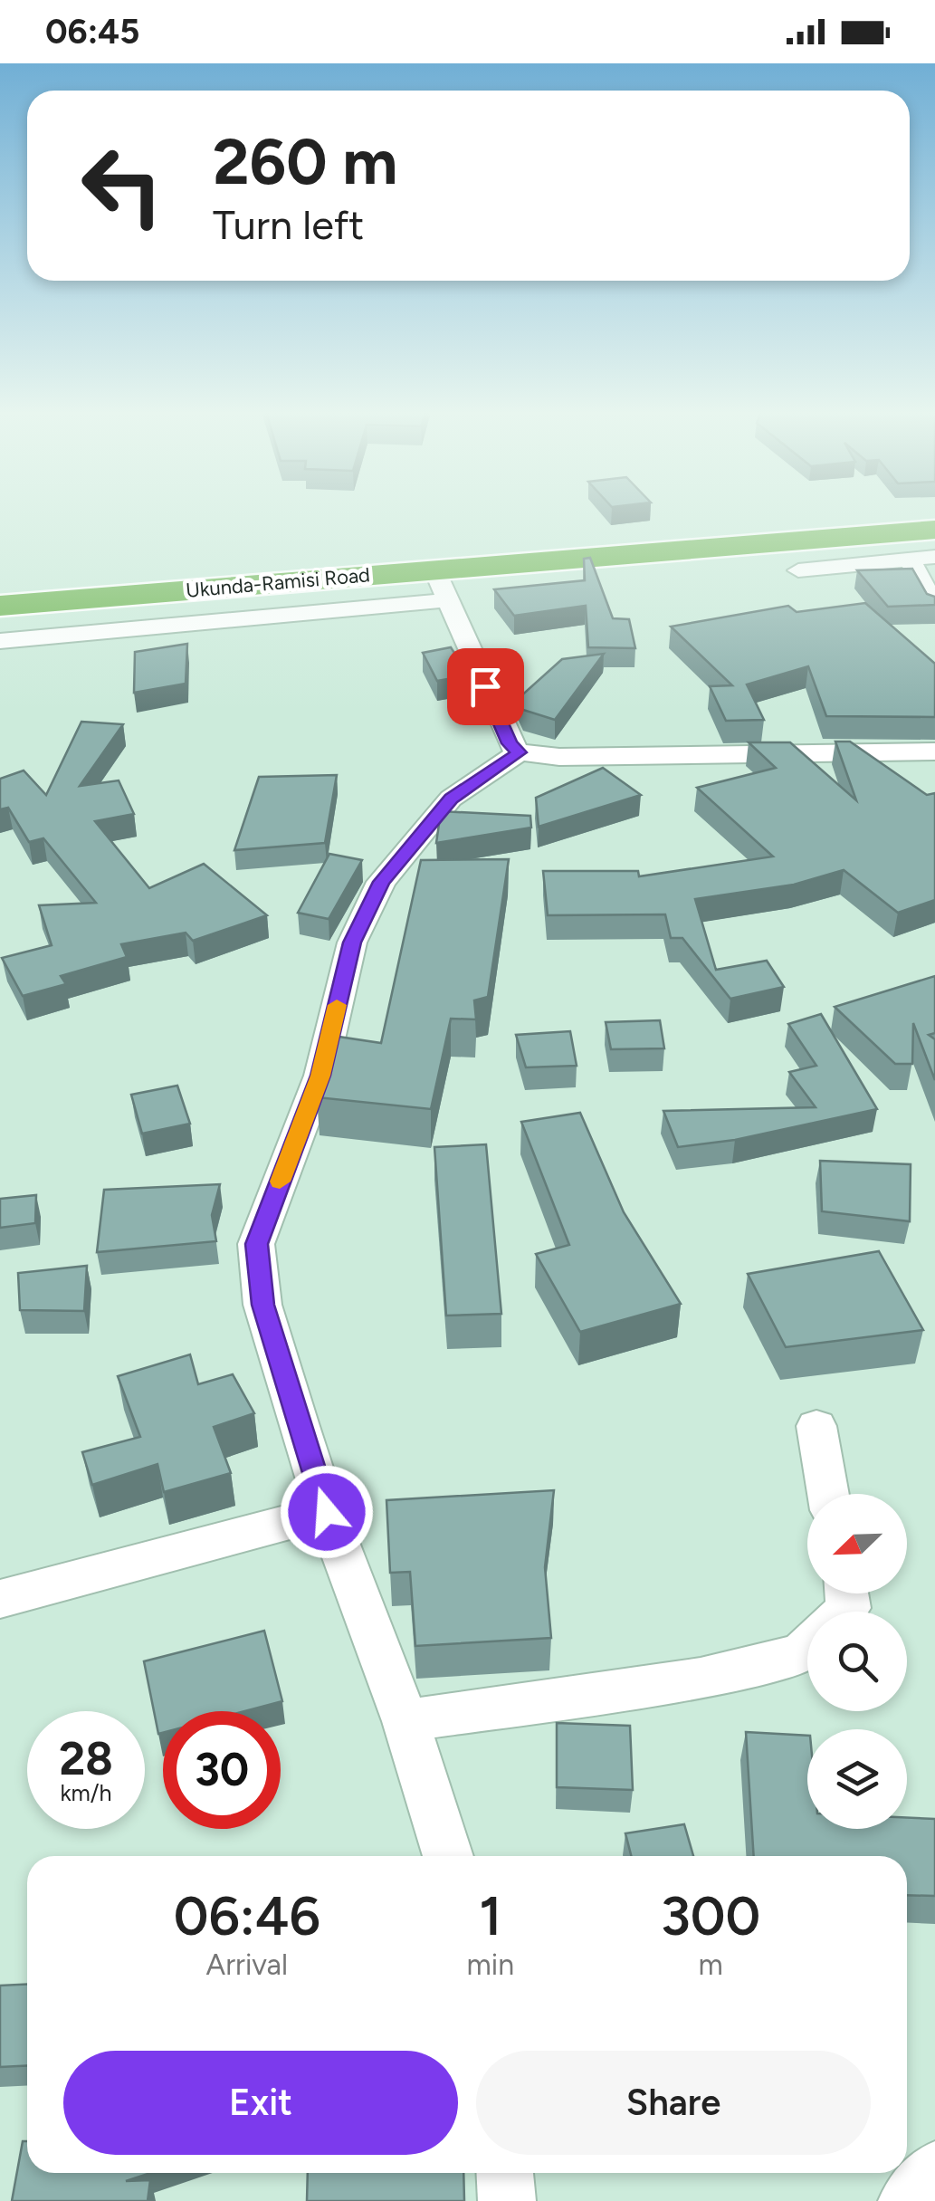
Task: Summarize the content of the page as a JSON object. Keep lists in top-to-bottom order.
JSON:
{
  "streets": {
    "highway": ["Ukunda-Ramisi Road"]
  },
  "north": "bottom left",
  "page": {
    "status": "06:45",
    "turn": ["260 m", "Turn left"],
    "speed": "28 km/h",
    "limit": "30",
    "eta": [
      "06:46",
      "Arrival",
      "1",
      "min",
      "300",
      "m"
    ],
    "buttons": ["Exit", "Share"]
  }
}
